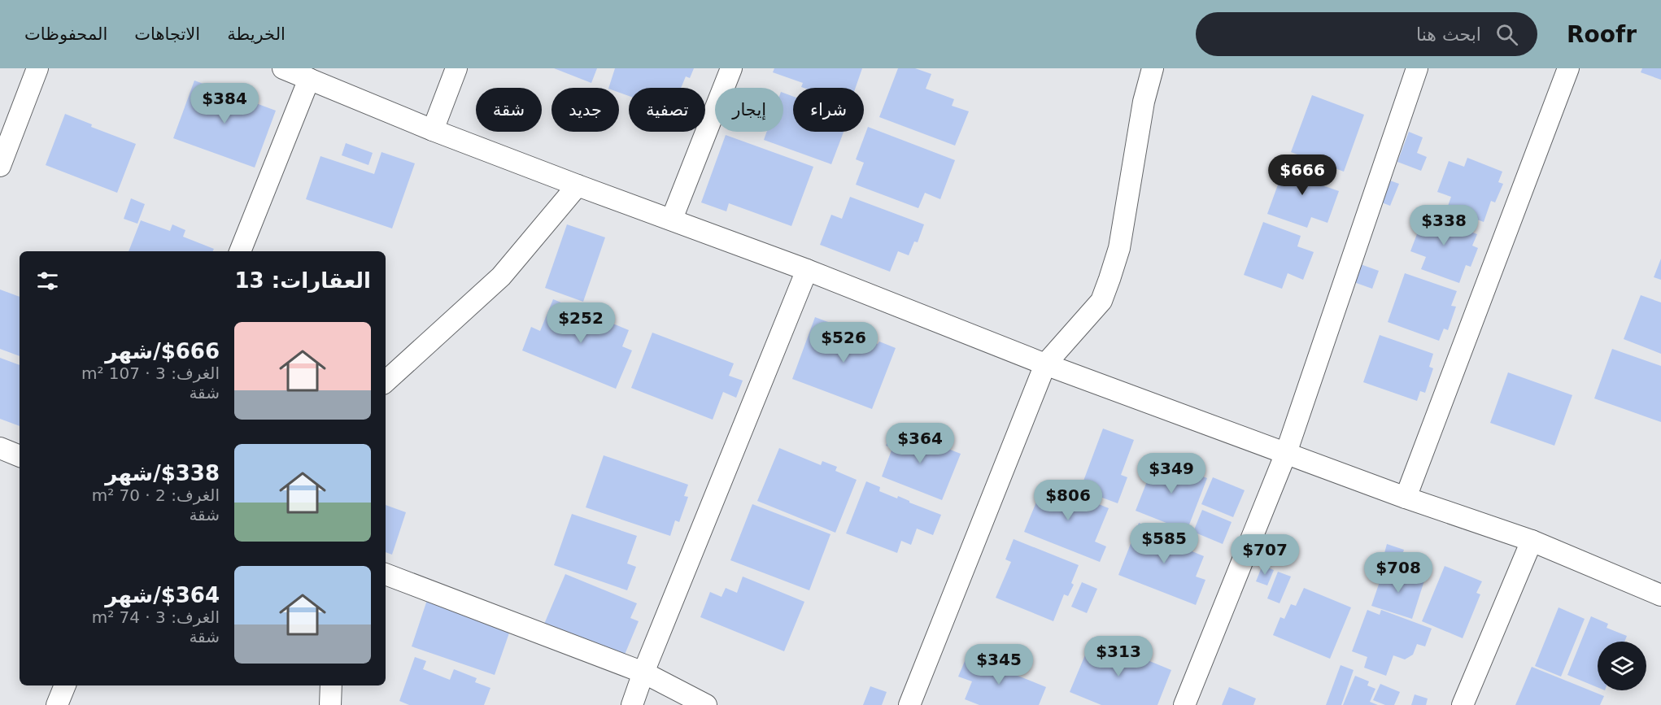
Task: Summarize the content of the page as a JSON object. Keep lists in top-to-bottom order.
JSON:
{
  "page": {
    "header": "Roofr",
    "search": "ابحث هنا",
    "nav": ["الخريطة", "الاتجاهات", "المحفوظات"],
    "price": [
      "$384",
      "$666",
      "$338",
      "$252",
      "$526",
      "$364",
      "$349",
      "$806",
      "$585",
      "$707",
      "$708",
      "$313",
      "$345"
    ],
    "chip": [
      "شراء",
      "إيجار",
      "تصفية",
      "جديد",
      "شقة"
    ],
    "heading": "العقارات: 13",
    "list": [
      {
        "name": "$666/شهر",
        "note": "الغرف: 3 · 107 m² · شقة"
      },
      {
        "name": "$338/شهر",
        "note": "الغرف: 2 · 70 m² · شقة"
      },
      {
        "name": "$364/شهر",
        "note": "الغرف: 3 · 74 m² · شقة"
      }
    ]
  }
}
